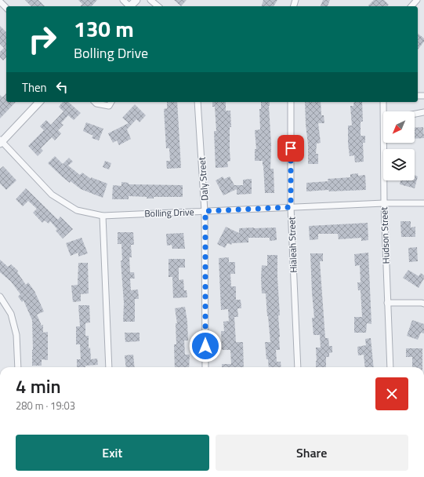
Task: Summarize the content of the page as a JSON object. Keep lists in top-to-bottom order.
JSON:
{
  "streets": {
    "street": [
      "Daly Street",
      "Bolling Drive",
      "Hudson Street",
      "Hialeah Street"
    ]
  },
  "crossings": [
    ["Daly Street", "Bolling Drive"],
    ["Bolling Drive", "Hudson Street"],
    ["Bolling Drive", "Hialeah Street"]
  ],
  "north": "bottom left",
  "page": {
    "turn": ["130 m", "Bolling Drive"],
    "then": "Then",
    "heading": ["4 min", "280 m · 19:03"],
    "buttons": ["Exit", "Share"]
  }
}
